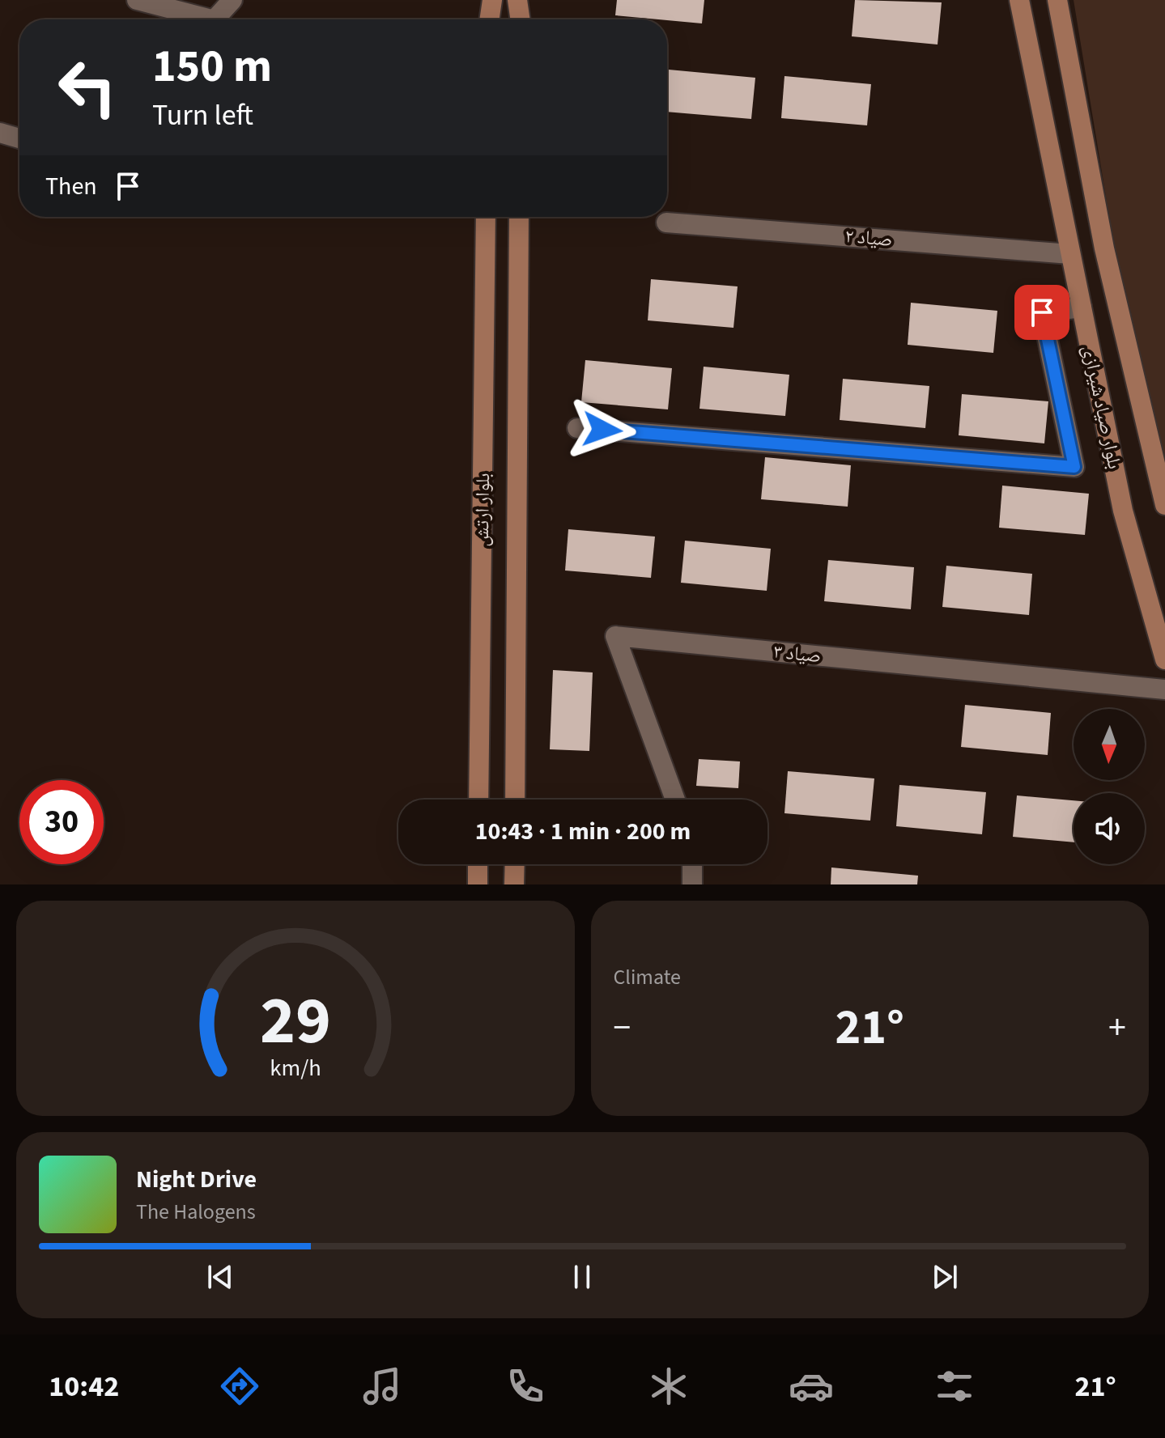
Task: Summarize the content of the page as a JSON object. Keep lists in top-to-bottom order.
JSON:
{
  "streets": {
    "main road": ["بلوار صیاد شیرازی", "بلوار ارتش"],
    "street": ["صیاد ۲", "صیاد ۳"]
  },
  "crossings": [
    ["صیاد ۲", "بلوار صیاد شیرازی"]
  ],
  "north": "bottom",
  "page": {
    "turn": ["150 m", "Turn left"],
    "then": "Then",
    "limit": "30",
    "trip": "10:43 · 1 min · 200 m",
    "tile": "Climate",
    "heat": ["−", "21°", "+"],
    "song": ["Night Drive", "The Halogens"],
    "tabs": ["10:42", "21°"],
    "gauge": ["29", "km/h"]
  }
}
